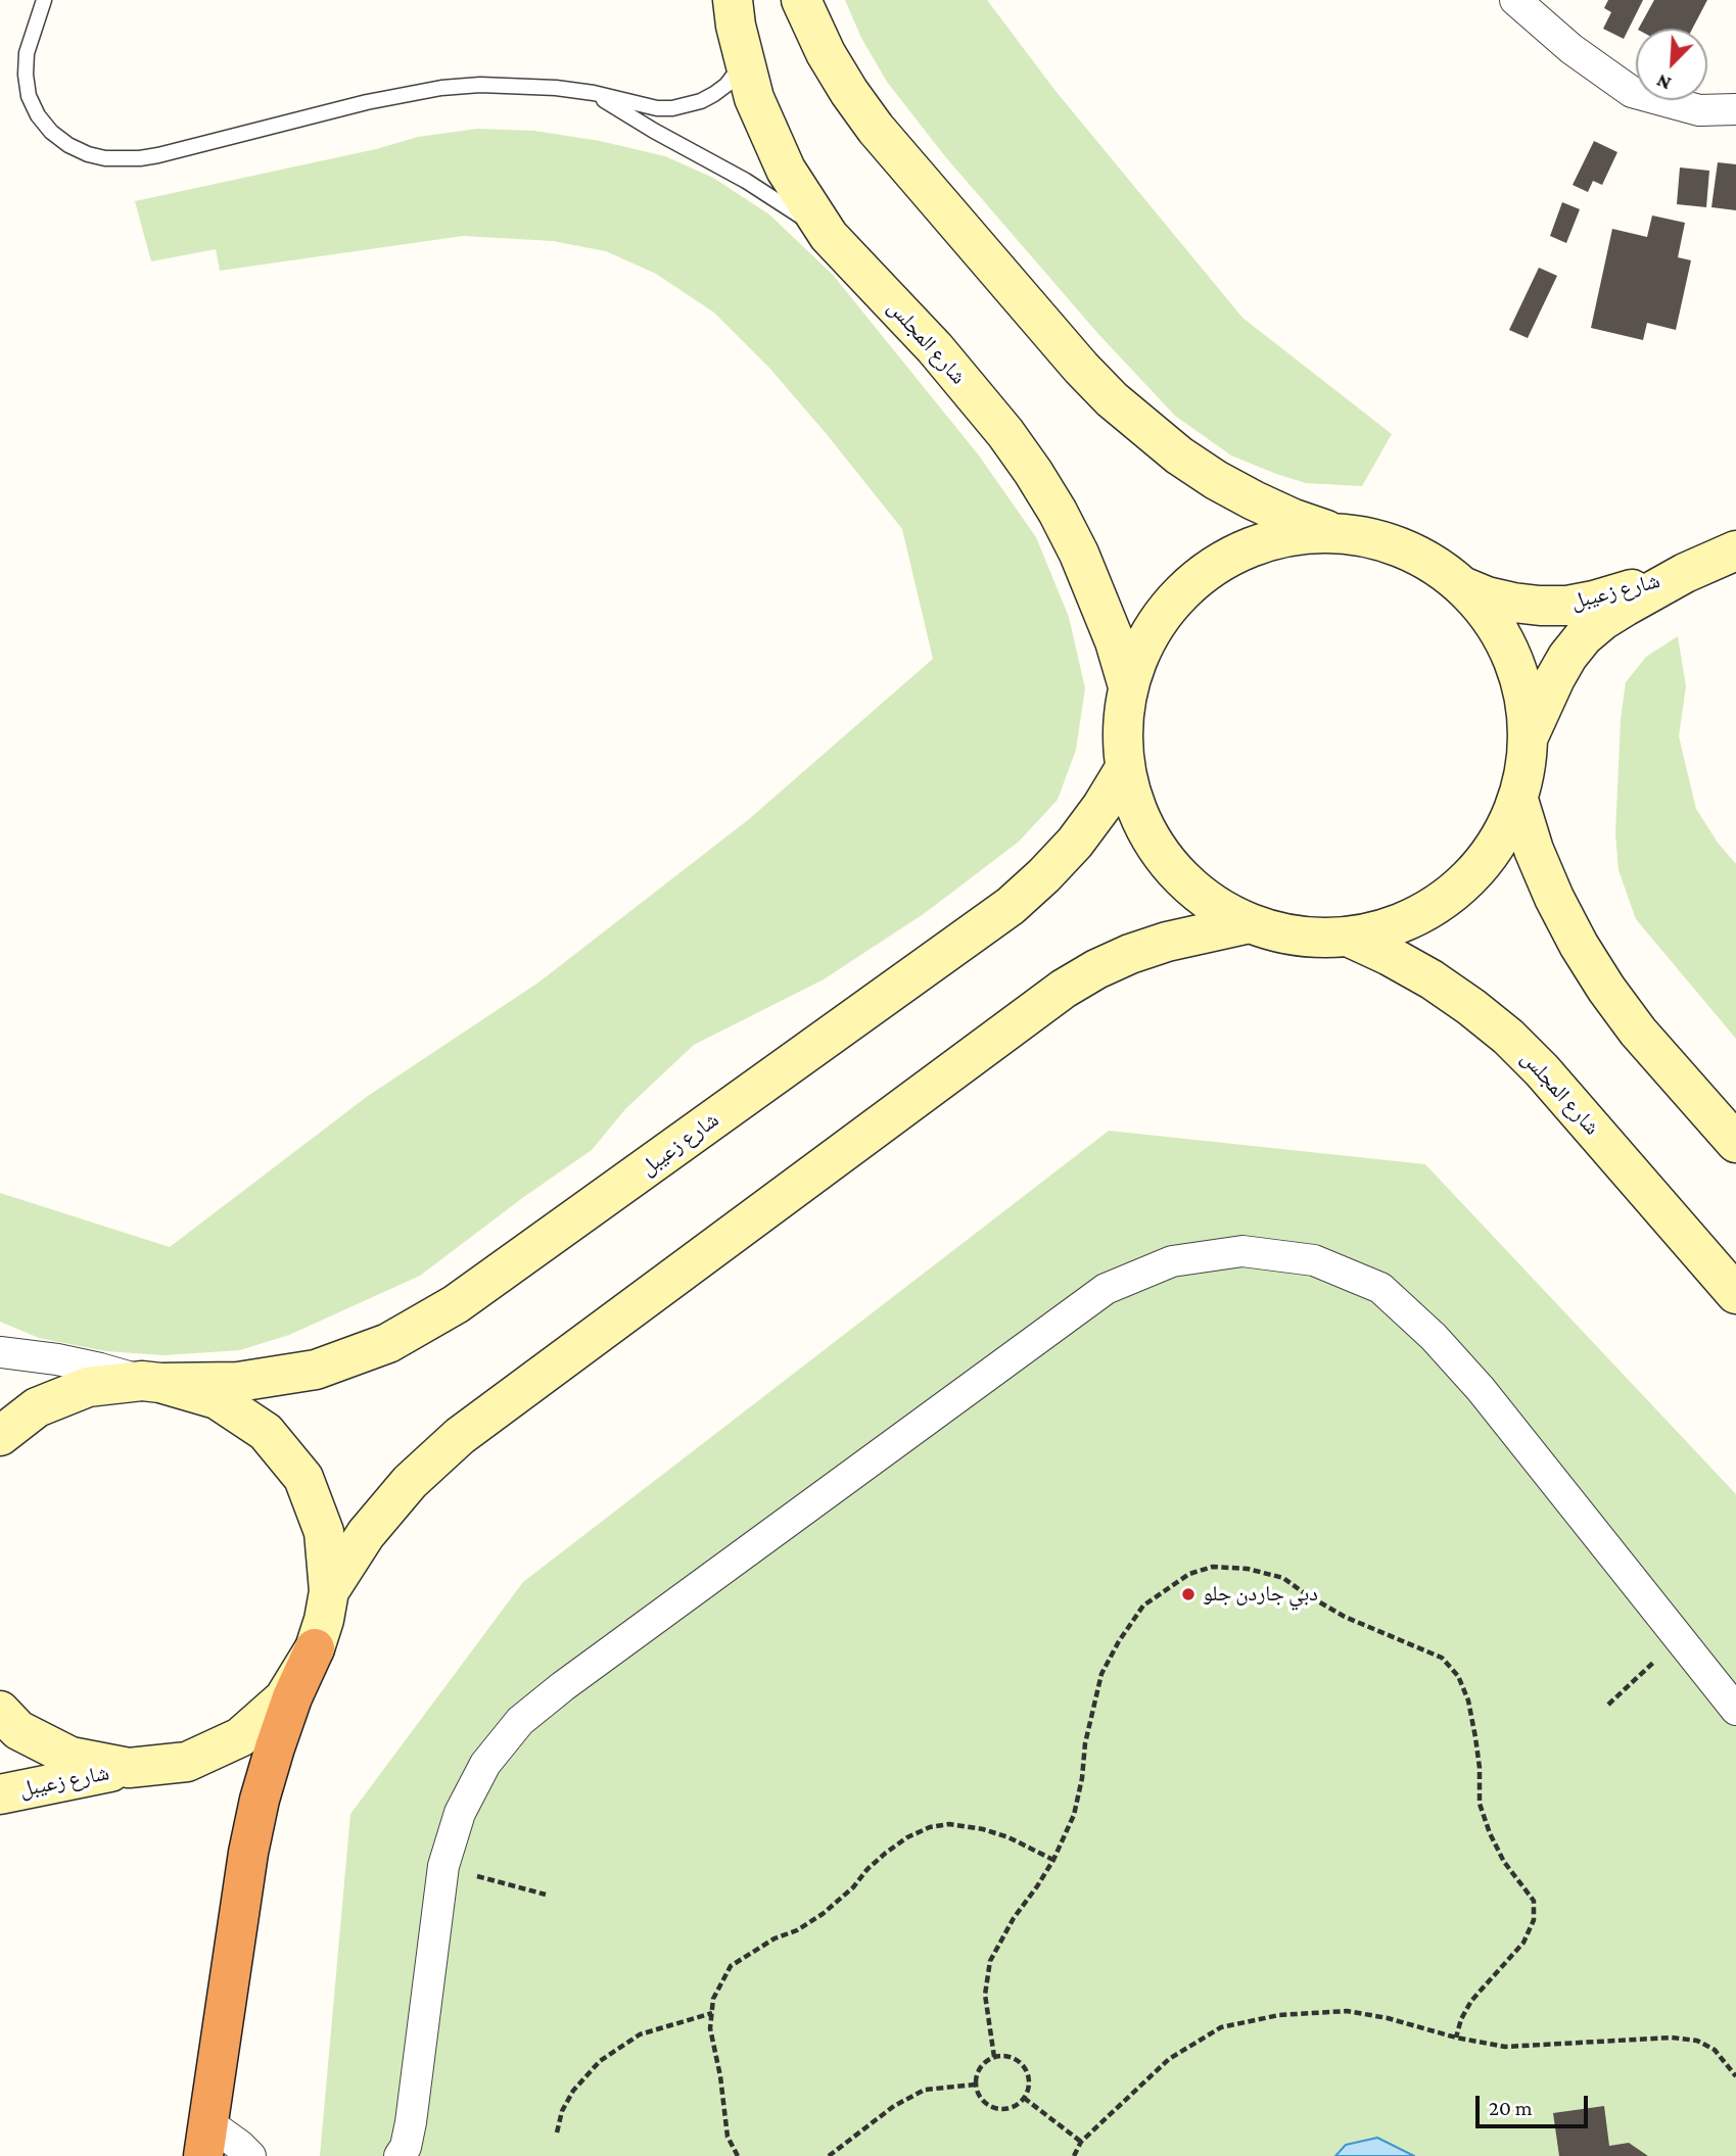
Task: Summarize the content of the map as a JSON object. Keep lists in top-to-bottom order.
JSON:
{
  "streets": {
    "main road": ["شارع المجلس", "شارع زعيبل"]
  },
  "places": ["دبي جاردن جلو"],
  "scale_bar": "20 m",
  "north": "bottom left"
}
